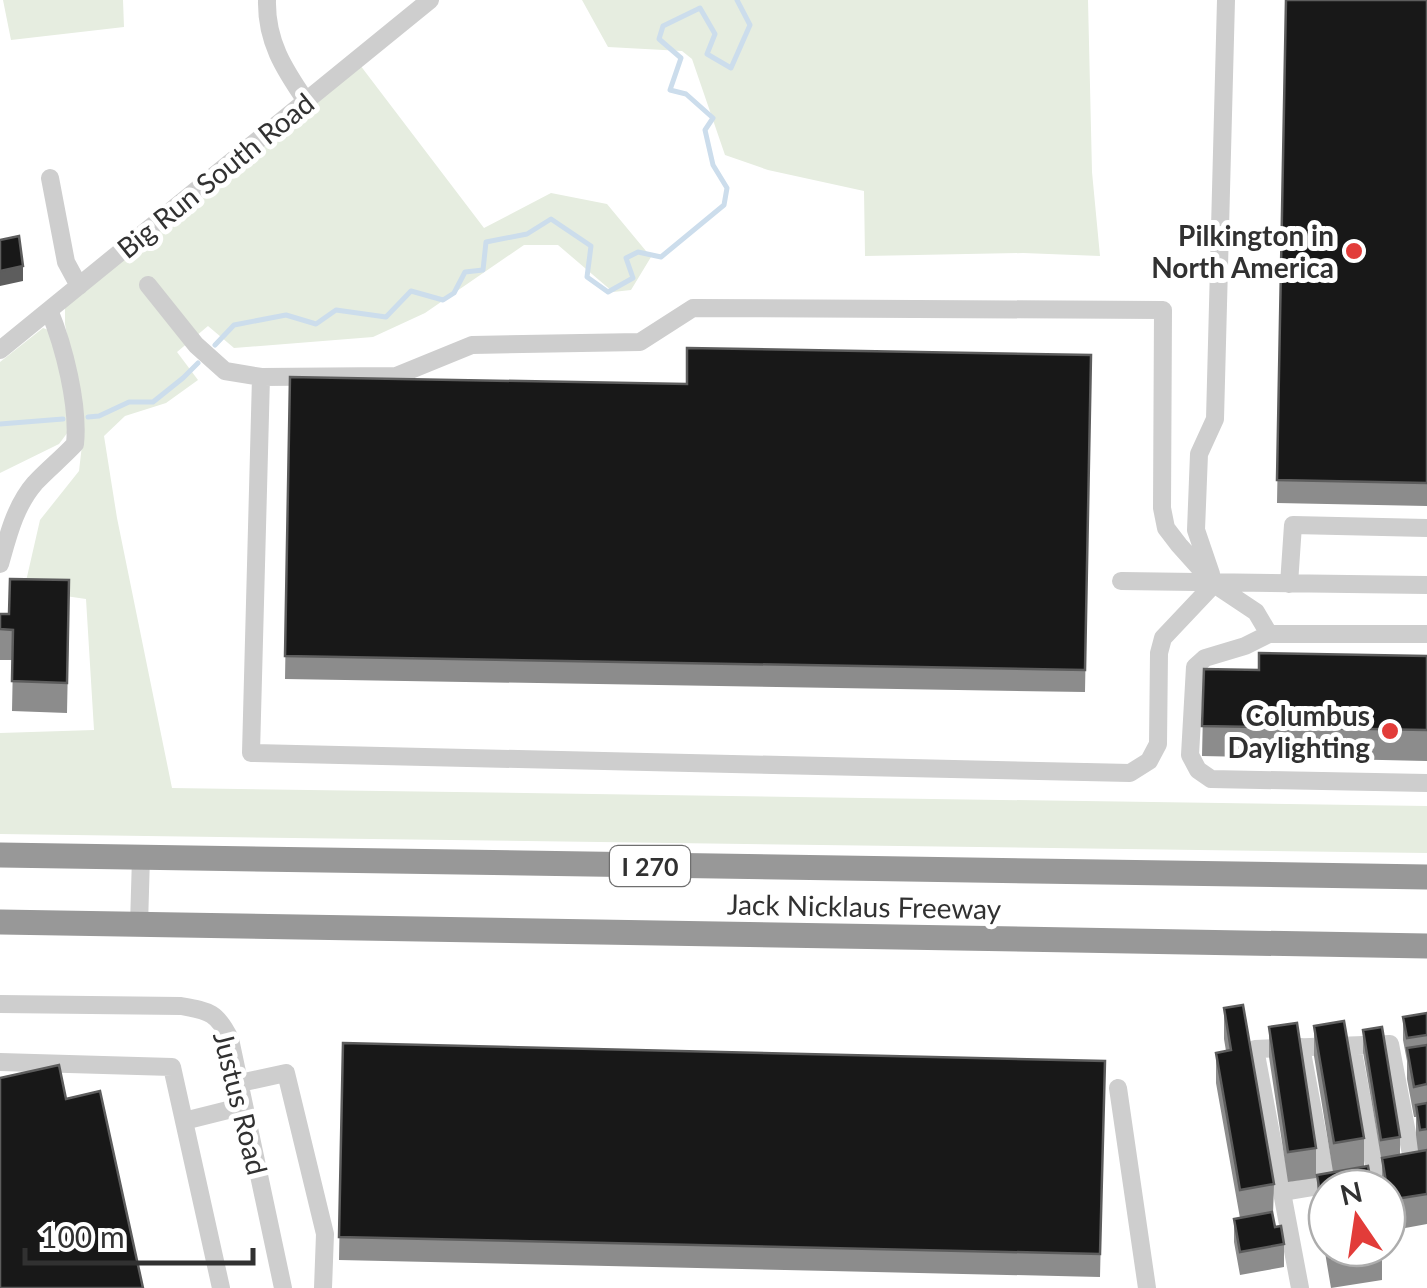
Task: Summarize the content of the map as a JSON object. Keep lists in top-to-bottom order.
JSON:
{
  "streets": {
    "highway": ["I 270", "Jack Nicklaus Freeway"],
    "street": ["Big Run South Road", "Justus Road"]
  },
  "places": ["Pilkington in North America", "Columbus Daylighting"],
  "scale_bar": "100 m",
  "north": "top"
}
